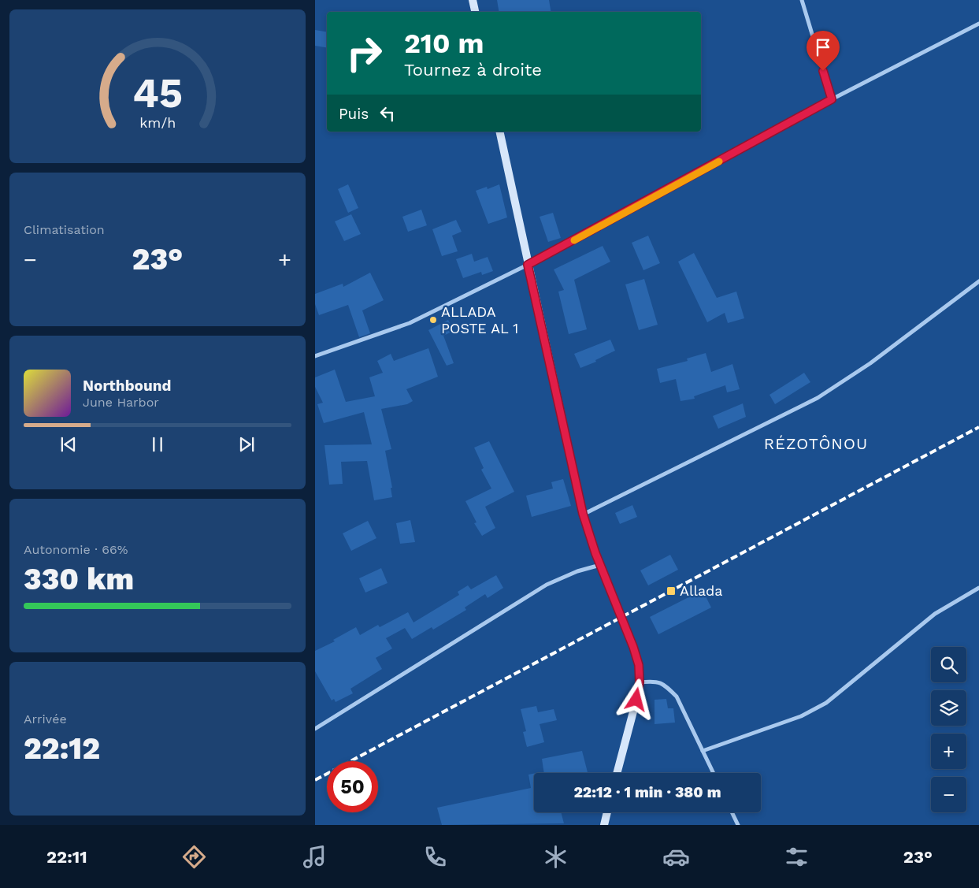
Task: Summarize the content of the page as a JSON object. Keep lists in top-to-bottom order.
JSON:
{
  "districts": ["RÉZOTÔNOU"],
  "places": {
    "other": ["ALLADA POSTE AL 1"],
    "transit": ["Allada"]
  },
  "page": {
    "turn": ["210 m", "Tournez à droite"],
    "then": "Puis",
    "tile": [
      "Climatisation",
      ["Autonomie · 66%", "330 km"],
      ["Arrivée", "22:12"]
    ],
    "heat": ["−", "23°", "+"],
    "song": ["Northbound", "June Harbor"],
    "map_buttons": ["+", "−"],
    "limit": "50",
    "trip": "22:12 · 1 min · 380 m",
    "tabs": ["22:11", "23°"],
    "gauge": ["45", "km/h"]
  }
}
